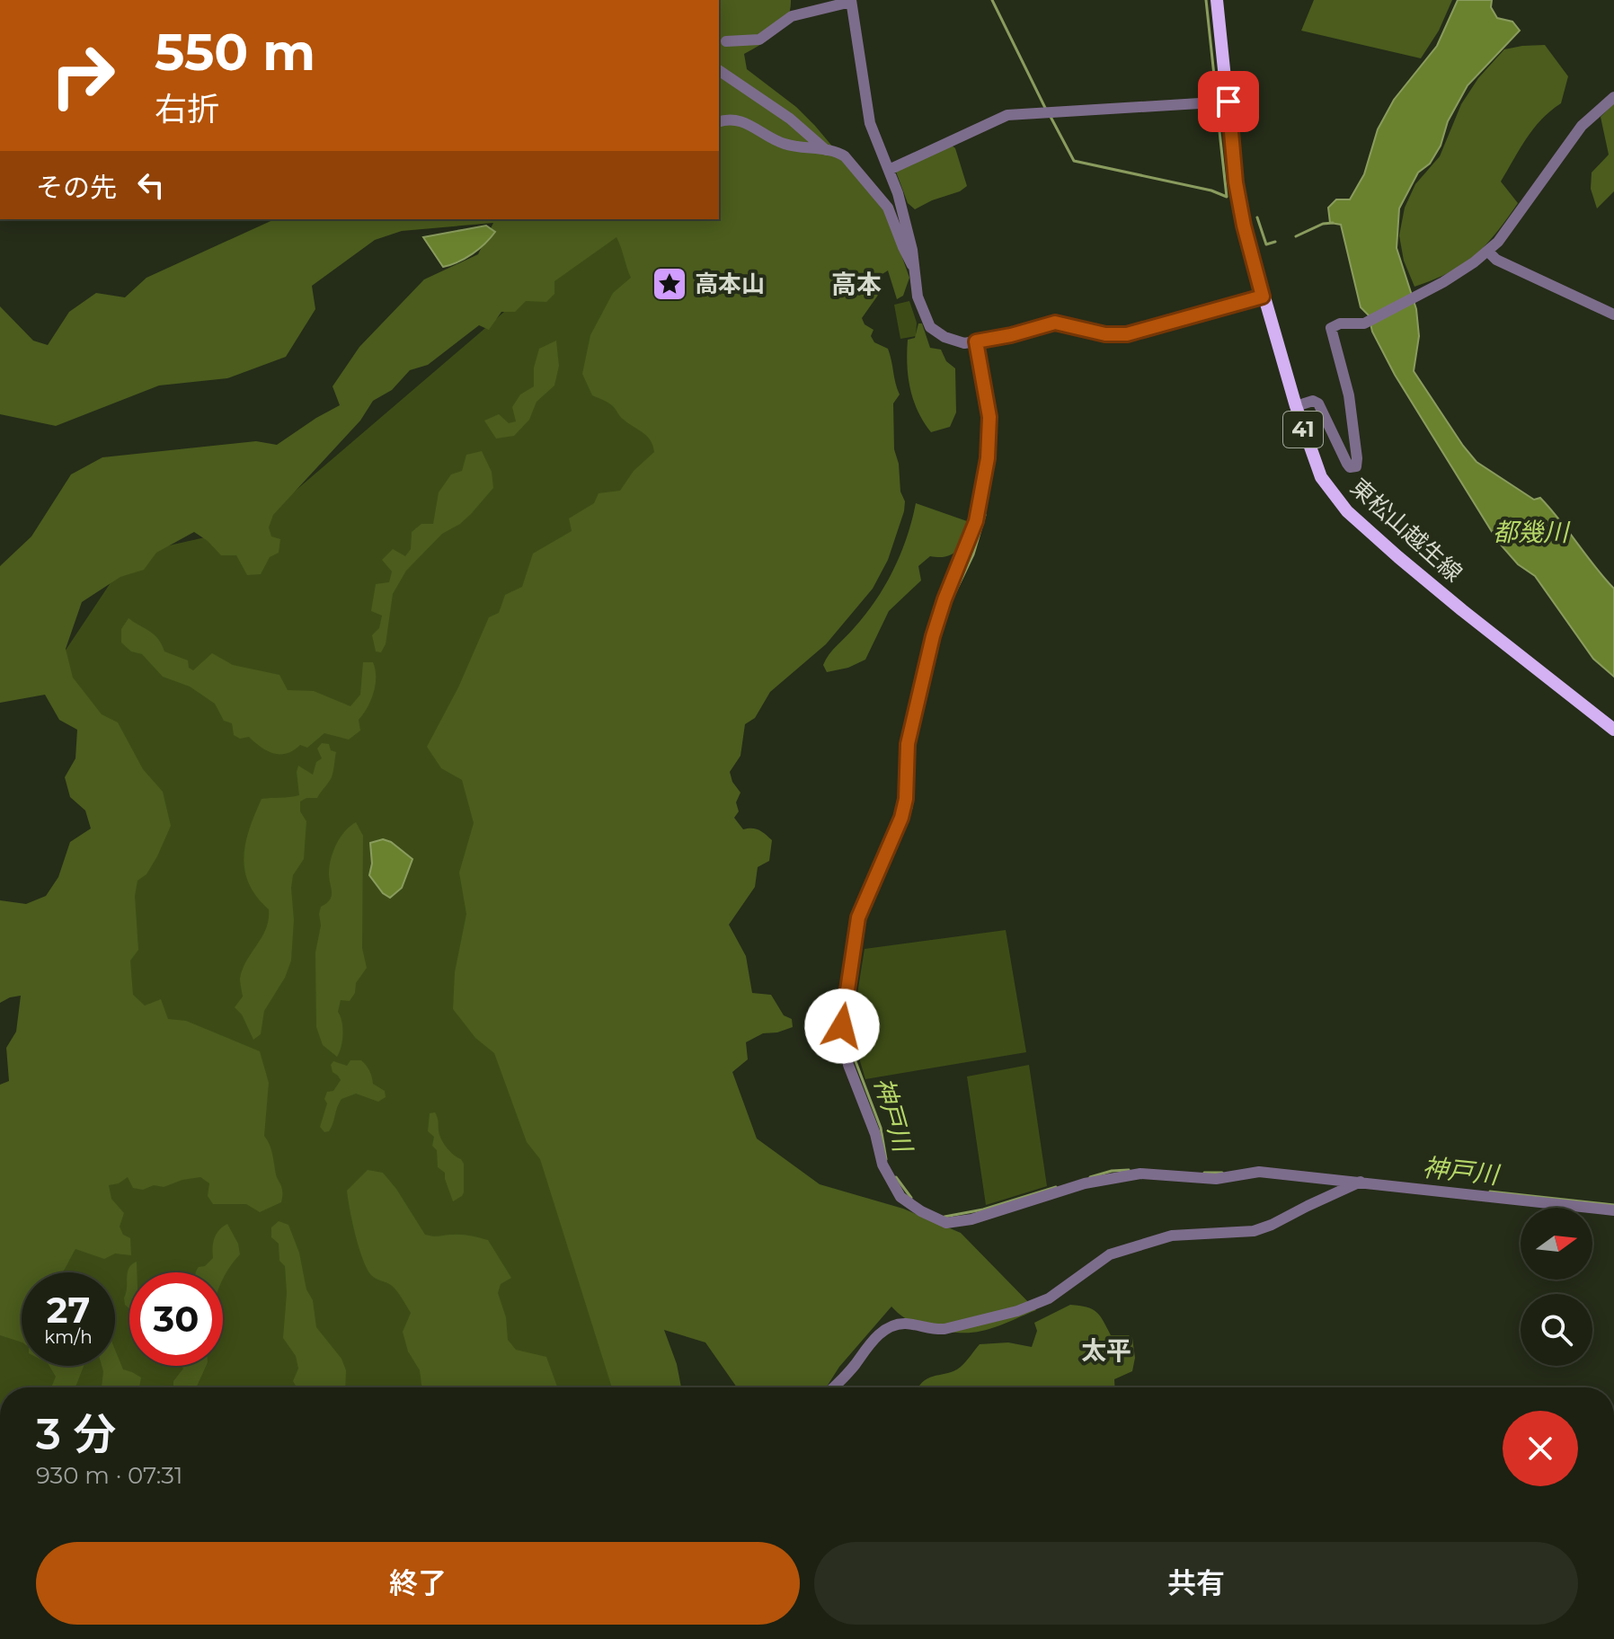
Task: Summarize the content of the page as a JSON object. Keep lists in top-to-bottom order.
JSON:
{
  "streets": {
    "main road": ["41", "東松山越生線"]
  },
  "districts": ["高本", "太平"],
  "water": ["都幾川", "神戸川"],
  "places": {
    "place": ["高本山"]
  },
  "north": "right",
  "page": {
    "turn": ["550 m", "右折"],
    "then": "その先",
    "speed": "27 km/h",
    "limit": "30",
    "heading": ["3 分", "930 m · 07:31"],
    "buttons": ["終了", "共有"]
  }
}
